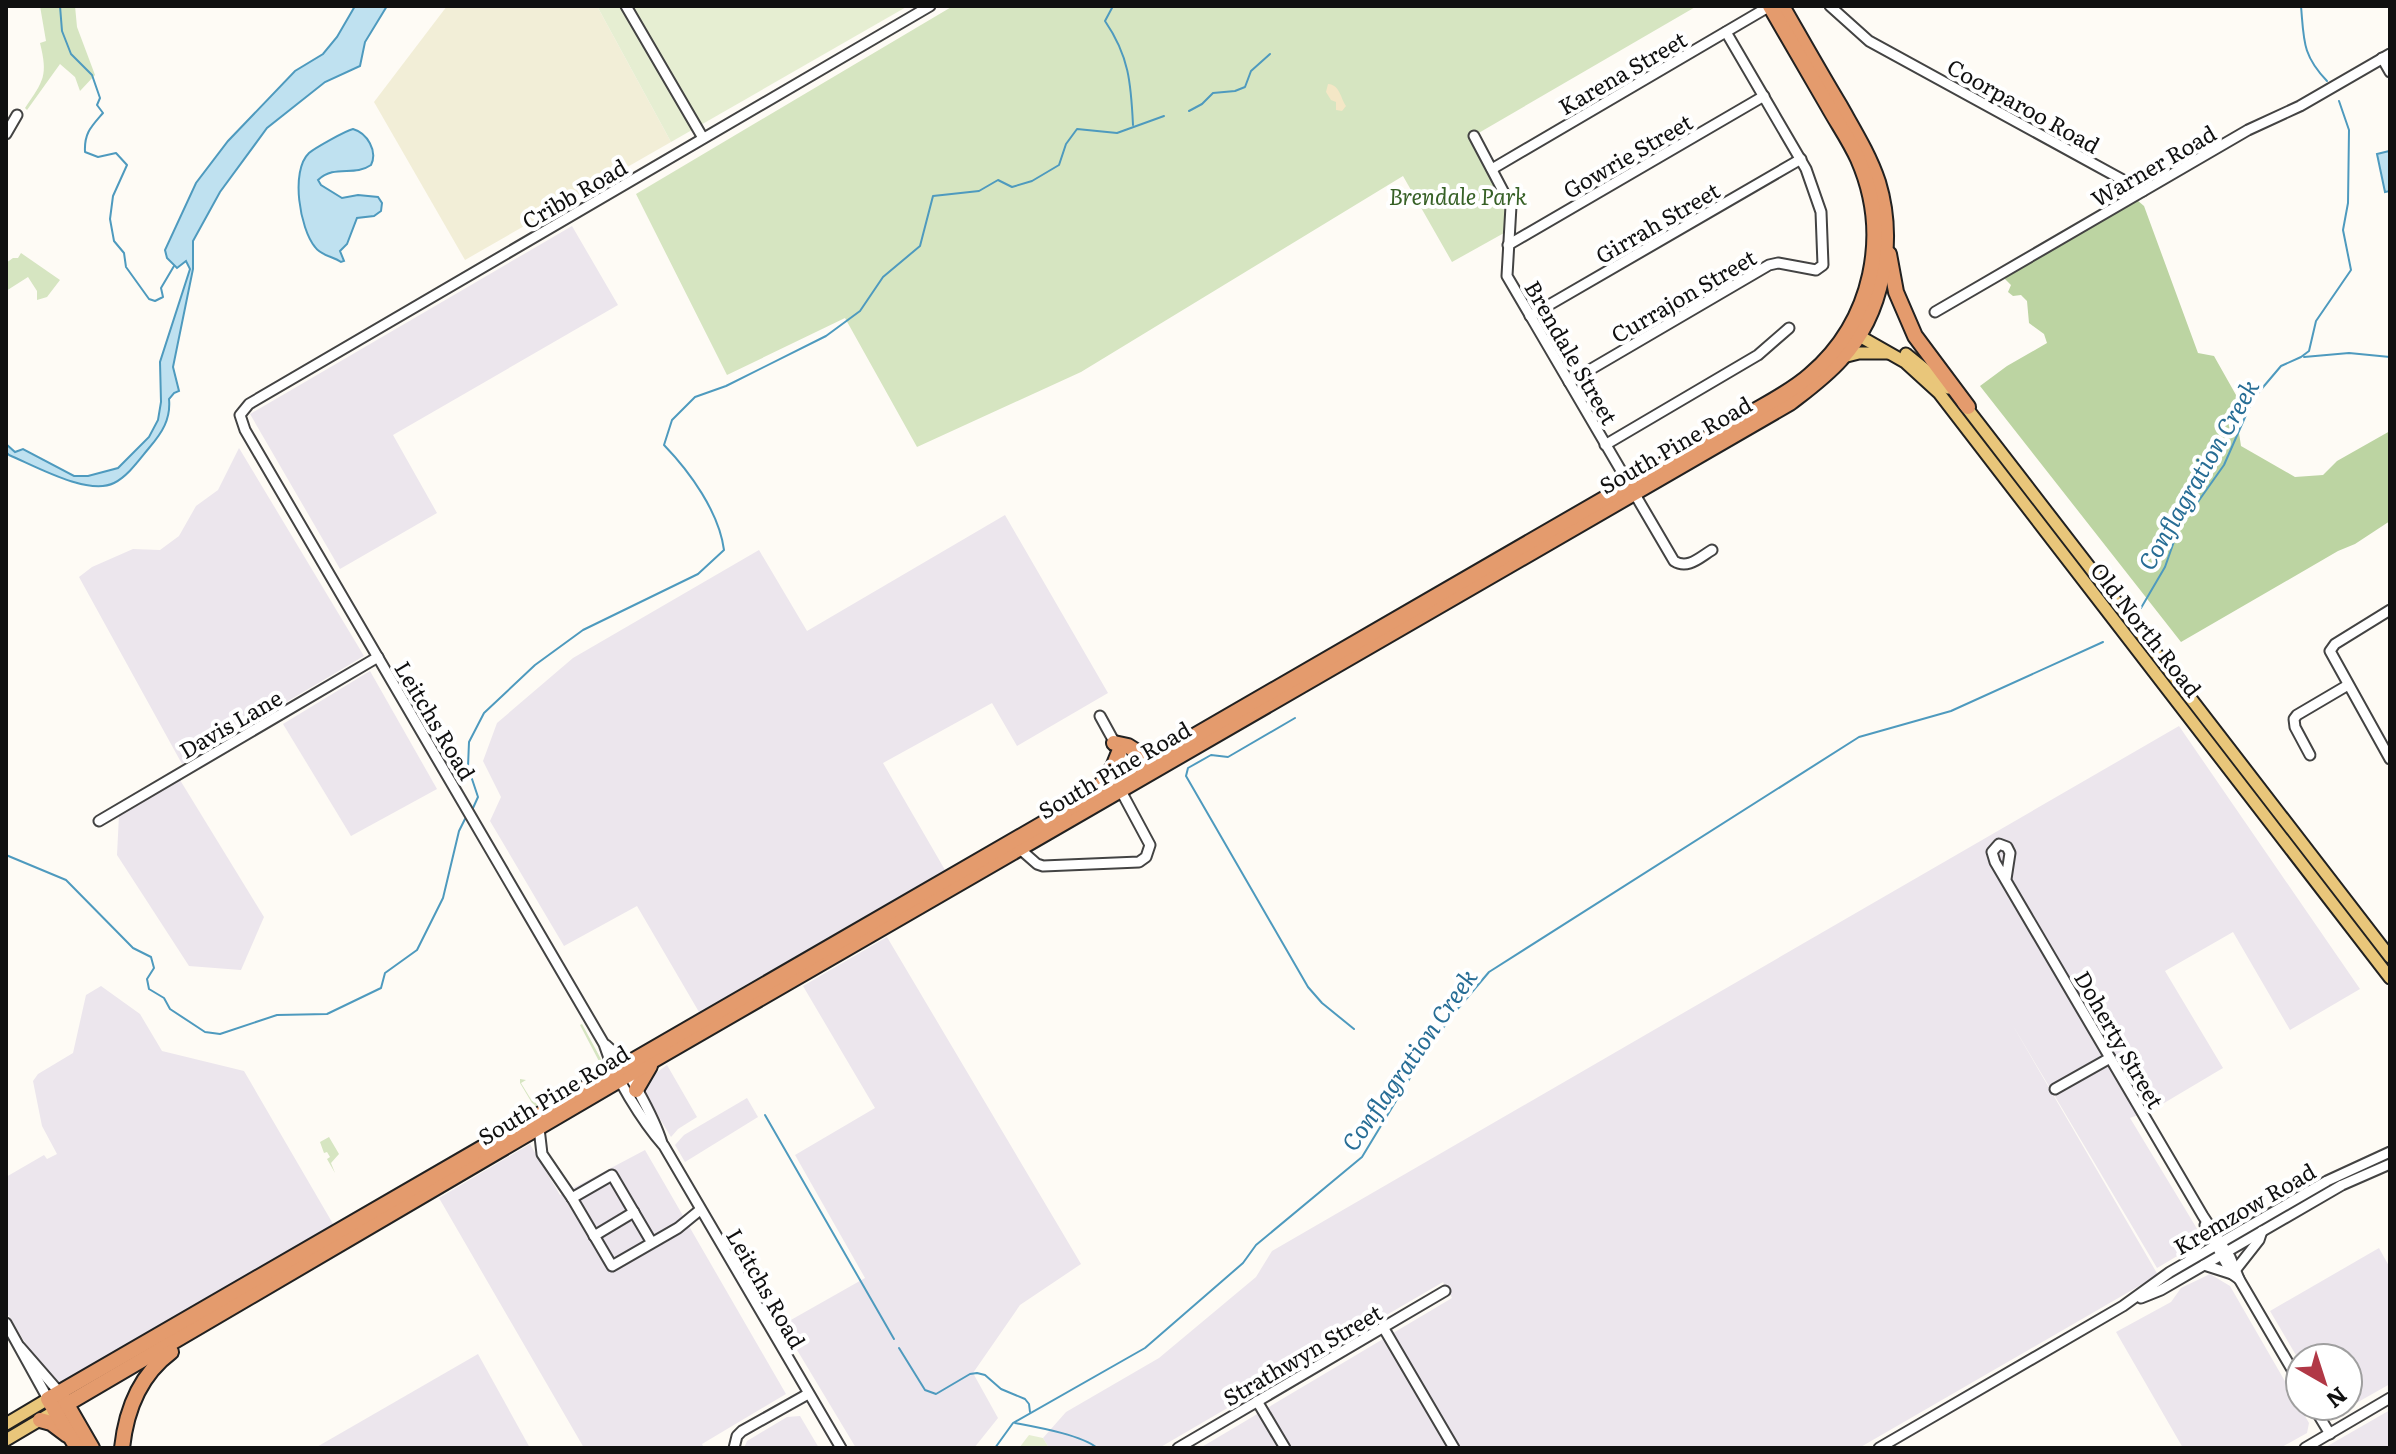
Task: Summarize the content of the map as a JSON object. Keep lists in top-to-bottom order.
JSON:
{
  "streets": {
    "highway": ["South Pine Road"],
    "main road": ["Old North Road"],
    "street": [
      "Karena Street",
      "Coorparoo Road",
      "Gowrie Street",
      "Warner Road",
      "Cribb Road",
      "Girrah Street",
      "Currajon Street",
      "Brendale Street",
      "Leitchs Road",
      "Davis Lane",
      "Doherty Street",
      "Kremzow Road",
      "Strathwyn Street"
    ]
  },
  "crossings": [
    ["Karena Street", "Brendale Street"],
    ["Karena Street", "South Pine Road"],
    ["Coorparoo Road", "Warner Road"],
    ["Gowrie Street", "Brendale Street"],
    ["Cribb Road", "Leitchs Road"],
    ["Girrah Street", "Currajon Street"],
    ["Girrah Street", "Brendale Street"],
    ["Currajon Street", "Brendale Street"],
    ["Brendale Street", "South Pine Road"],
    ["South Pine Road", "Old North Road"],
    ["South Pine Road", "Leitchs Road"],
    ["Leitchs Road", "Davis Lane"],
    ["Doherty Street", "Kremzow Road"]
  ],
  "water": ["Conflagration Creek"],
  "parks": ["Brendale Park"],
  "north": "bottom right"
}
